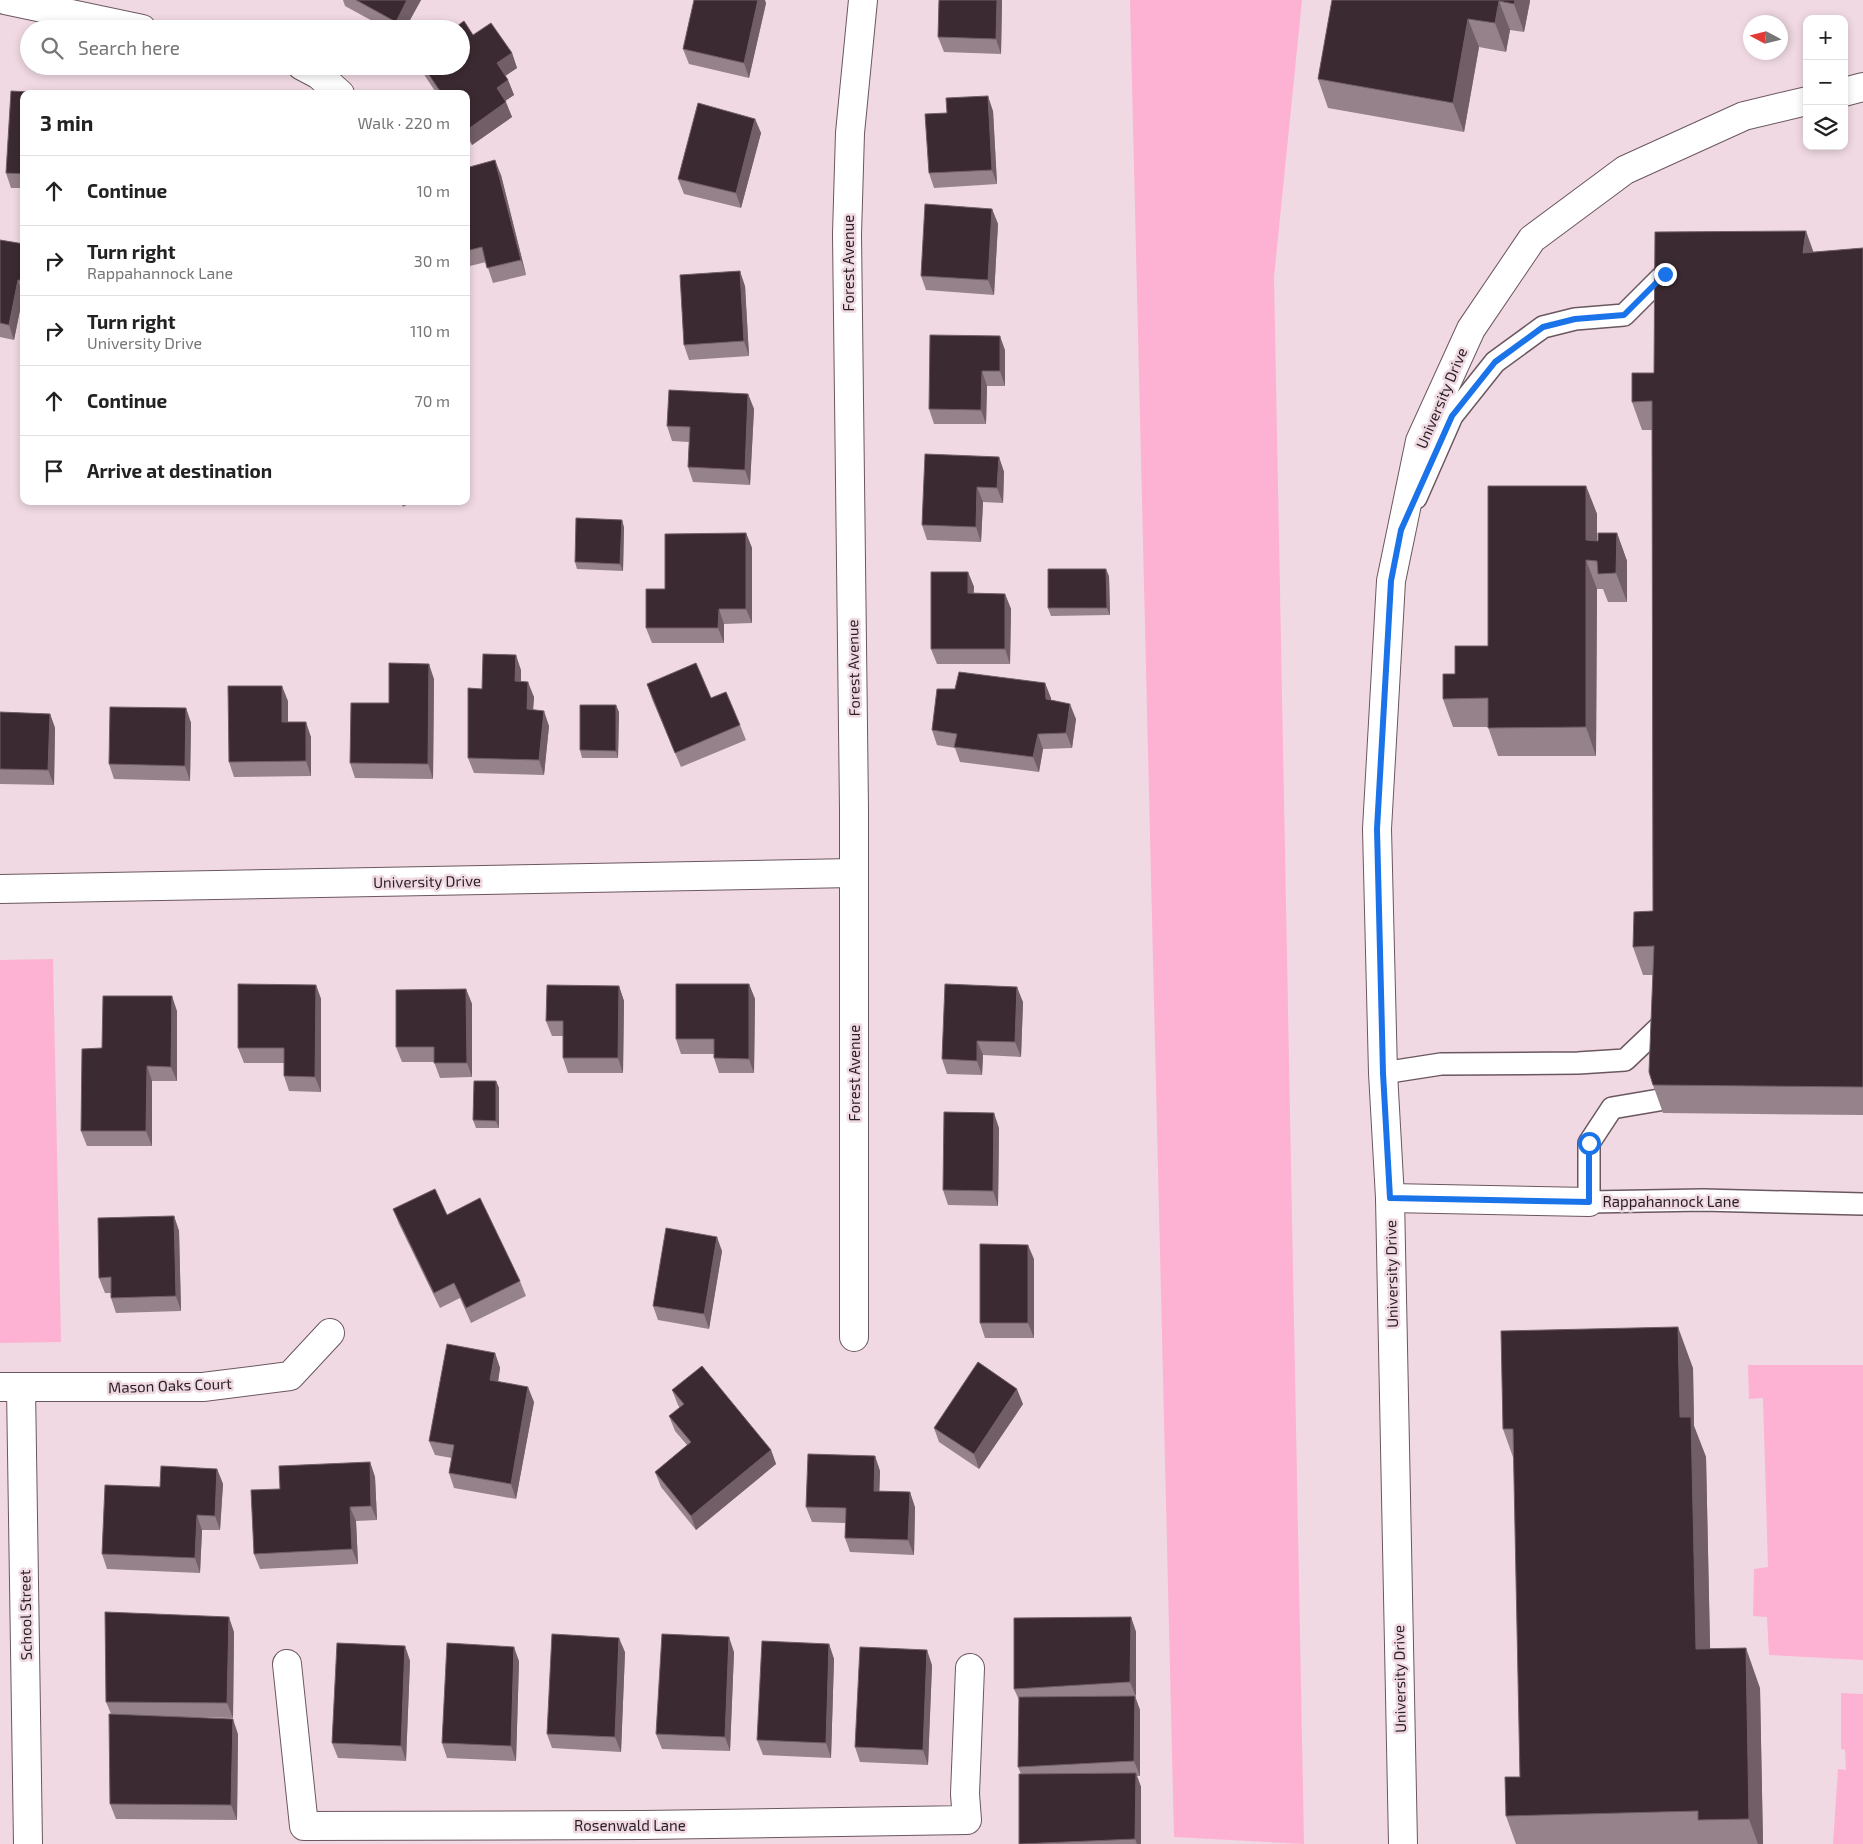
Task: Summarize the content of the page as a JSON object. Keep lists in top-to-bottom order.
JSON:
{
  "streets": {
    "street": [
      "Forest Avenue",
      "University Drive",
      "Rappahannock Lane",
      "Mason Oaks Court",
      "School Street",
      "Rosenwald Lane"
    ]
  },
  "crossings": [
    ["Forest Avenue", "University Drive"],
    ["University Drive", "Rappahannock Lane"],
    ["Mason Oaks Court", "School Street"]
  ],
  "north": "left",
  "page": {
    "map_buttons": ["+", "−"],
    "search": "Search here",
    "heading": ["3 min", "Walk · 220 m"],
    "list": [
      ["Continue", "10 m"],
      ["Turn right", "Rappahannock Lane", "30 m"],
      ["Turn right", "University Drive", "110 m"],
      ["Continue", "70 m"],
      "Arrive at destination"
    ]
  }
}
